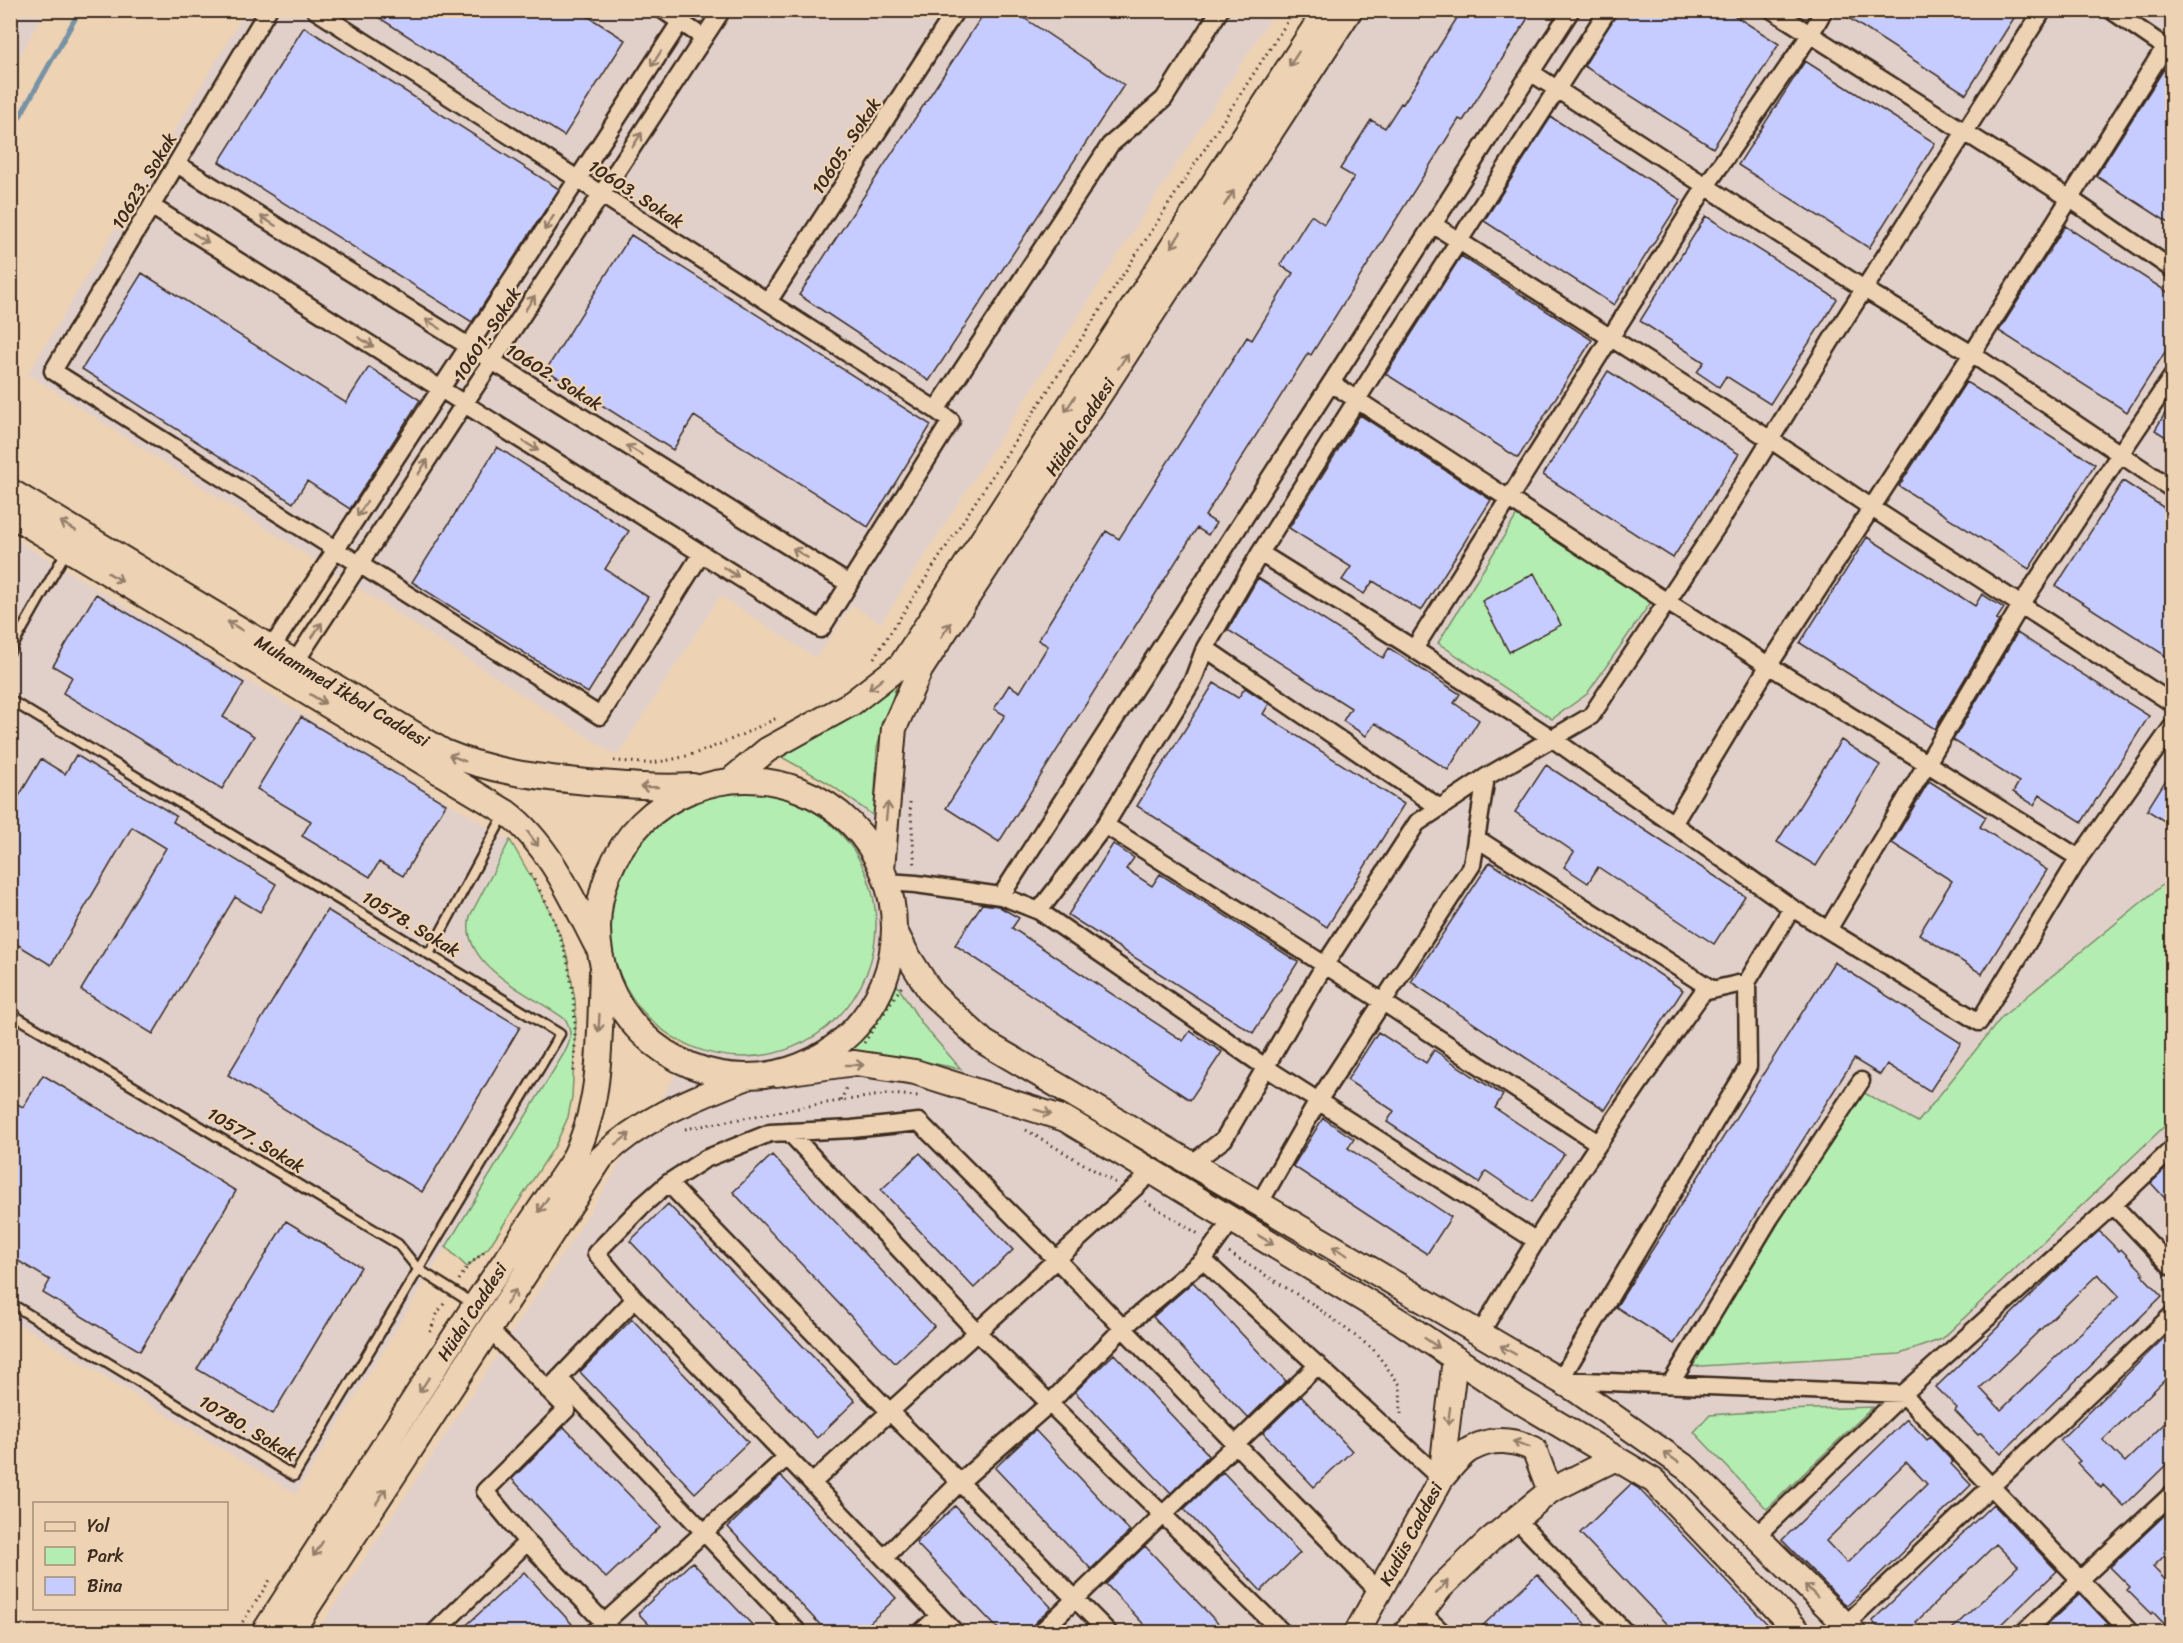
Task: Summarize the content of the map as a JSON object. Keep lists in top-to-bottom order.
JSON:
{
  "streets": {
    "street": [
      "10605. Sokak",
      "10623. Sokak",
      "10603. Sokak",
      "10601. Sokak",
      "10602. Sokak",
      "Hüdai Caddesi",
      "Muhammed İkbal Caddesi",
      "Kudüs Caddesi"
    ],
    "lane": ["10578. Sokak", "10577. Sokak", "10780. Sokak"]
  },
  "crossings": [
    ["10605. Sokak", "10603. Sokak"],
    ["10623. Sokak", "10601. Sokak"],
    ["10623. Sokak", "10602. Sokak"],
    ["10603. Sokak", "10601. Sokak"],
    ["10601. Sokak", "10602. Sokak"],
    ["10601. Sokak", "Muhammed İkbal Caddesi"],
    ["Hüdai Caddesi", "Muhammed İkbal Caddesi"],
    ["Hüdai Caddesi", "10577. Sokak"],
    ["10578. Sokak", "10577. Sokak"],
    ["10578. Sokak", "10780. Sokak"],
    ["10577. Sokak", "10780. Sokak"]
  ],
  "one_way": ["Kudüs Caddesi"],
  "legend": ["Yol", "Park", "Bina"]
}
